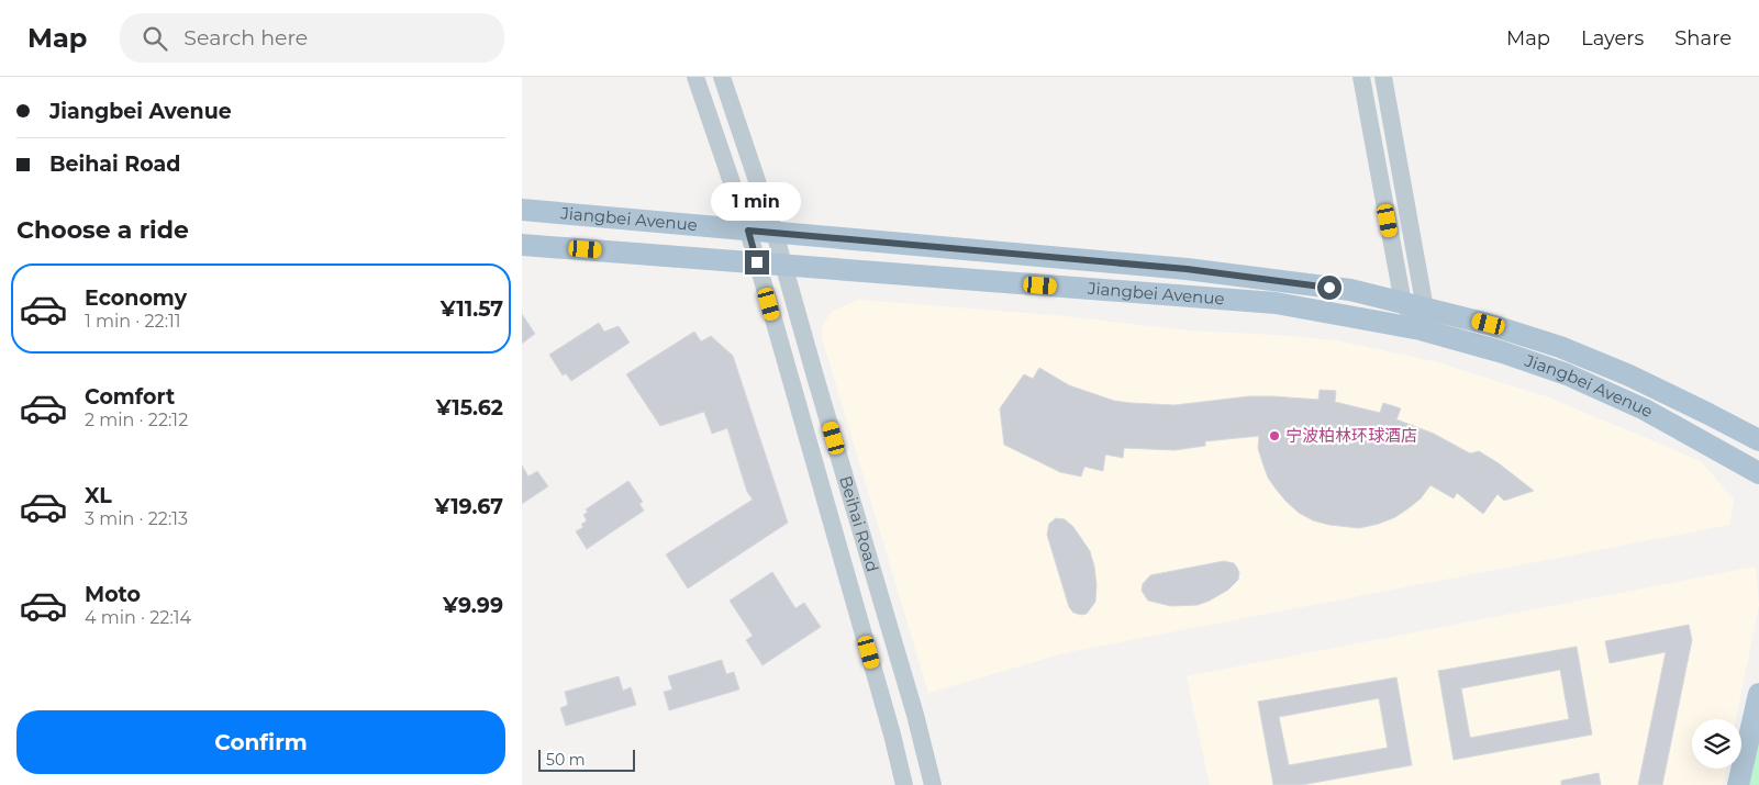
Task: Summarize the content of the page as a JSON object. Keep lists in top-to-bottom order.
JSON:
{
  "streets": {
    "main road": ["Jiangbei Avenue"],
    "street": ["Beihai Road"]
  },
  "crossings": [
    ["Jiangbei Avenue", "Beihai Road"]
  ],
  "places": ["宁波柏林环球酒店"],
  "scale_bar": "50 m",
  "page": {
    "header": "Map",
    "search": "Search here",
    "nav": ["Map", "Layers", "Share"],
    "banner": ["Jiangbei Avenue", "Beihai Road"],
    "bubble": "1 min",
    "heading": "Choose a ride",
    "list": [
      {
        "name": "Economy",
        "note": "1 min · 22:11",
        "value": "¥11.57"
      },
      {
        "name": "Comfort",
        "note": "2 min · 22:12",
        "value": "¥15.62"
      },
      {
        "name": "XL",
        "note": "3 min · 22:13",
        "value": "¥19.67"
      },
      {
        "name": "Moto",
        "note": "4 min · 22:14",
        "value": "¥9.99"
      }
    ],
    "buttons": "Confirm",
    "scale": "50 m"
  }
}
